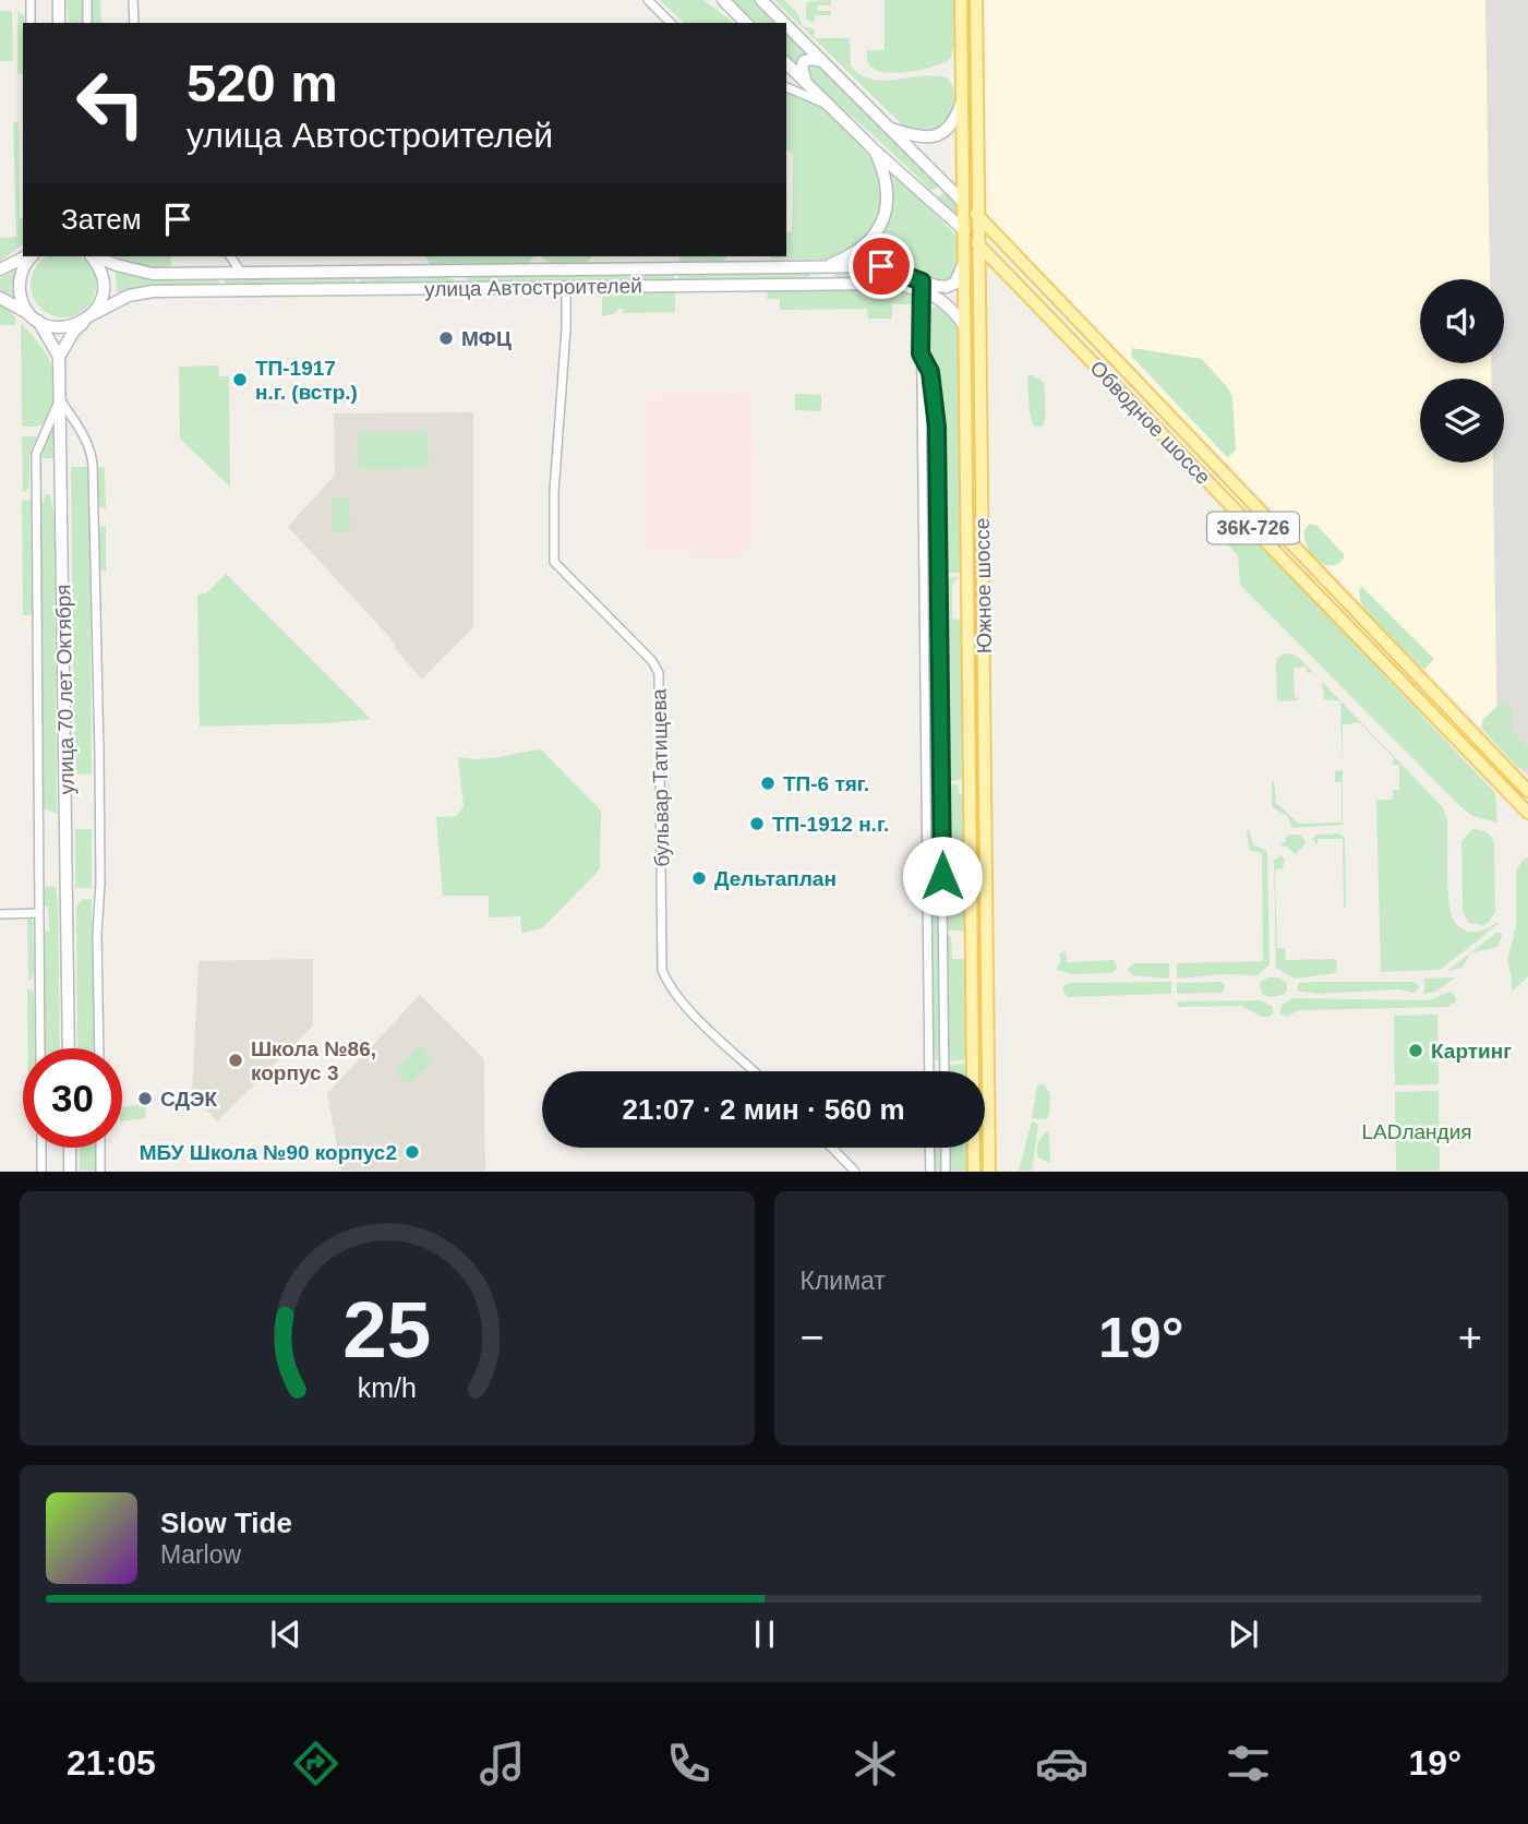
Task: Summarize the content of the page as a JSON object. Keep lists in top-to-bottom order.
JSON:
{
  "streets": {
    "main road": [
      "улица Автостроителей",
      "Обводное шоссе",
      "36К-726",
      "Южное шоссе",
      "улица 70 лет Октября"
    ],
    "street": ["бульвар Татищева"]
  },
  "crossings": [
    ["улица Автостроителей", "Южное шоссе"],
    ["улица Автостроителей", "бульвар Татищева"],
    ["Обводное шоссе", "Южное шоссе"]
  ],
  "parks": ["LADландия"],
  "places": [
    "МФЦ",
    "ТП-1917 н.г. (встр.)",
    "ТП-6 тяг.",
    "ТП-1912 н.г.",
    "Дельтаплан",
    "Картинг",
    "Школа №86, корпус 3",
    "СДЭК",
    "МБУ Школа №90 корпус2"
  ],
  "page": {
    "turn": ["520 m", "улица Автостроителей"],
    "then": "Затем",
    "limit": "30",
    "trip": "21:07 · 2 мин · 560 m",
    "tile": "Климат",
    "heat": ["−", "19°", "+"],
    "song": ["Slow Tide", "Marlow"],
    "tabs": ["21:05", "19°"],
    "gauge": ["25", "km/h"]
  }
}
